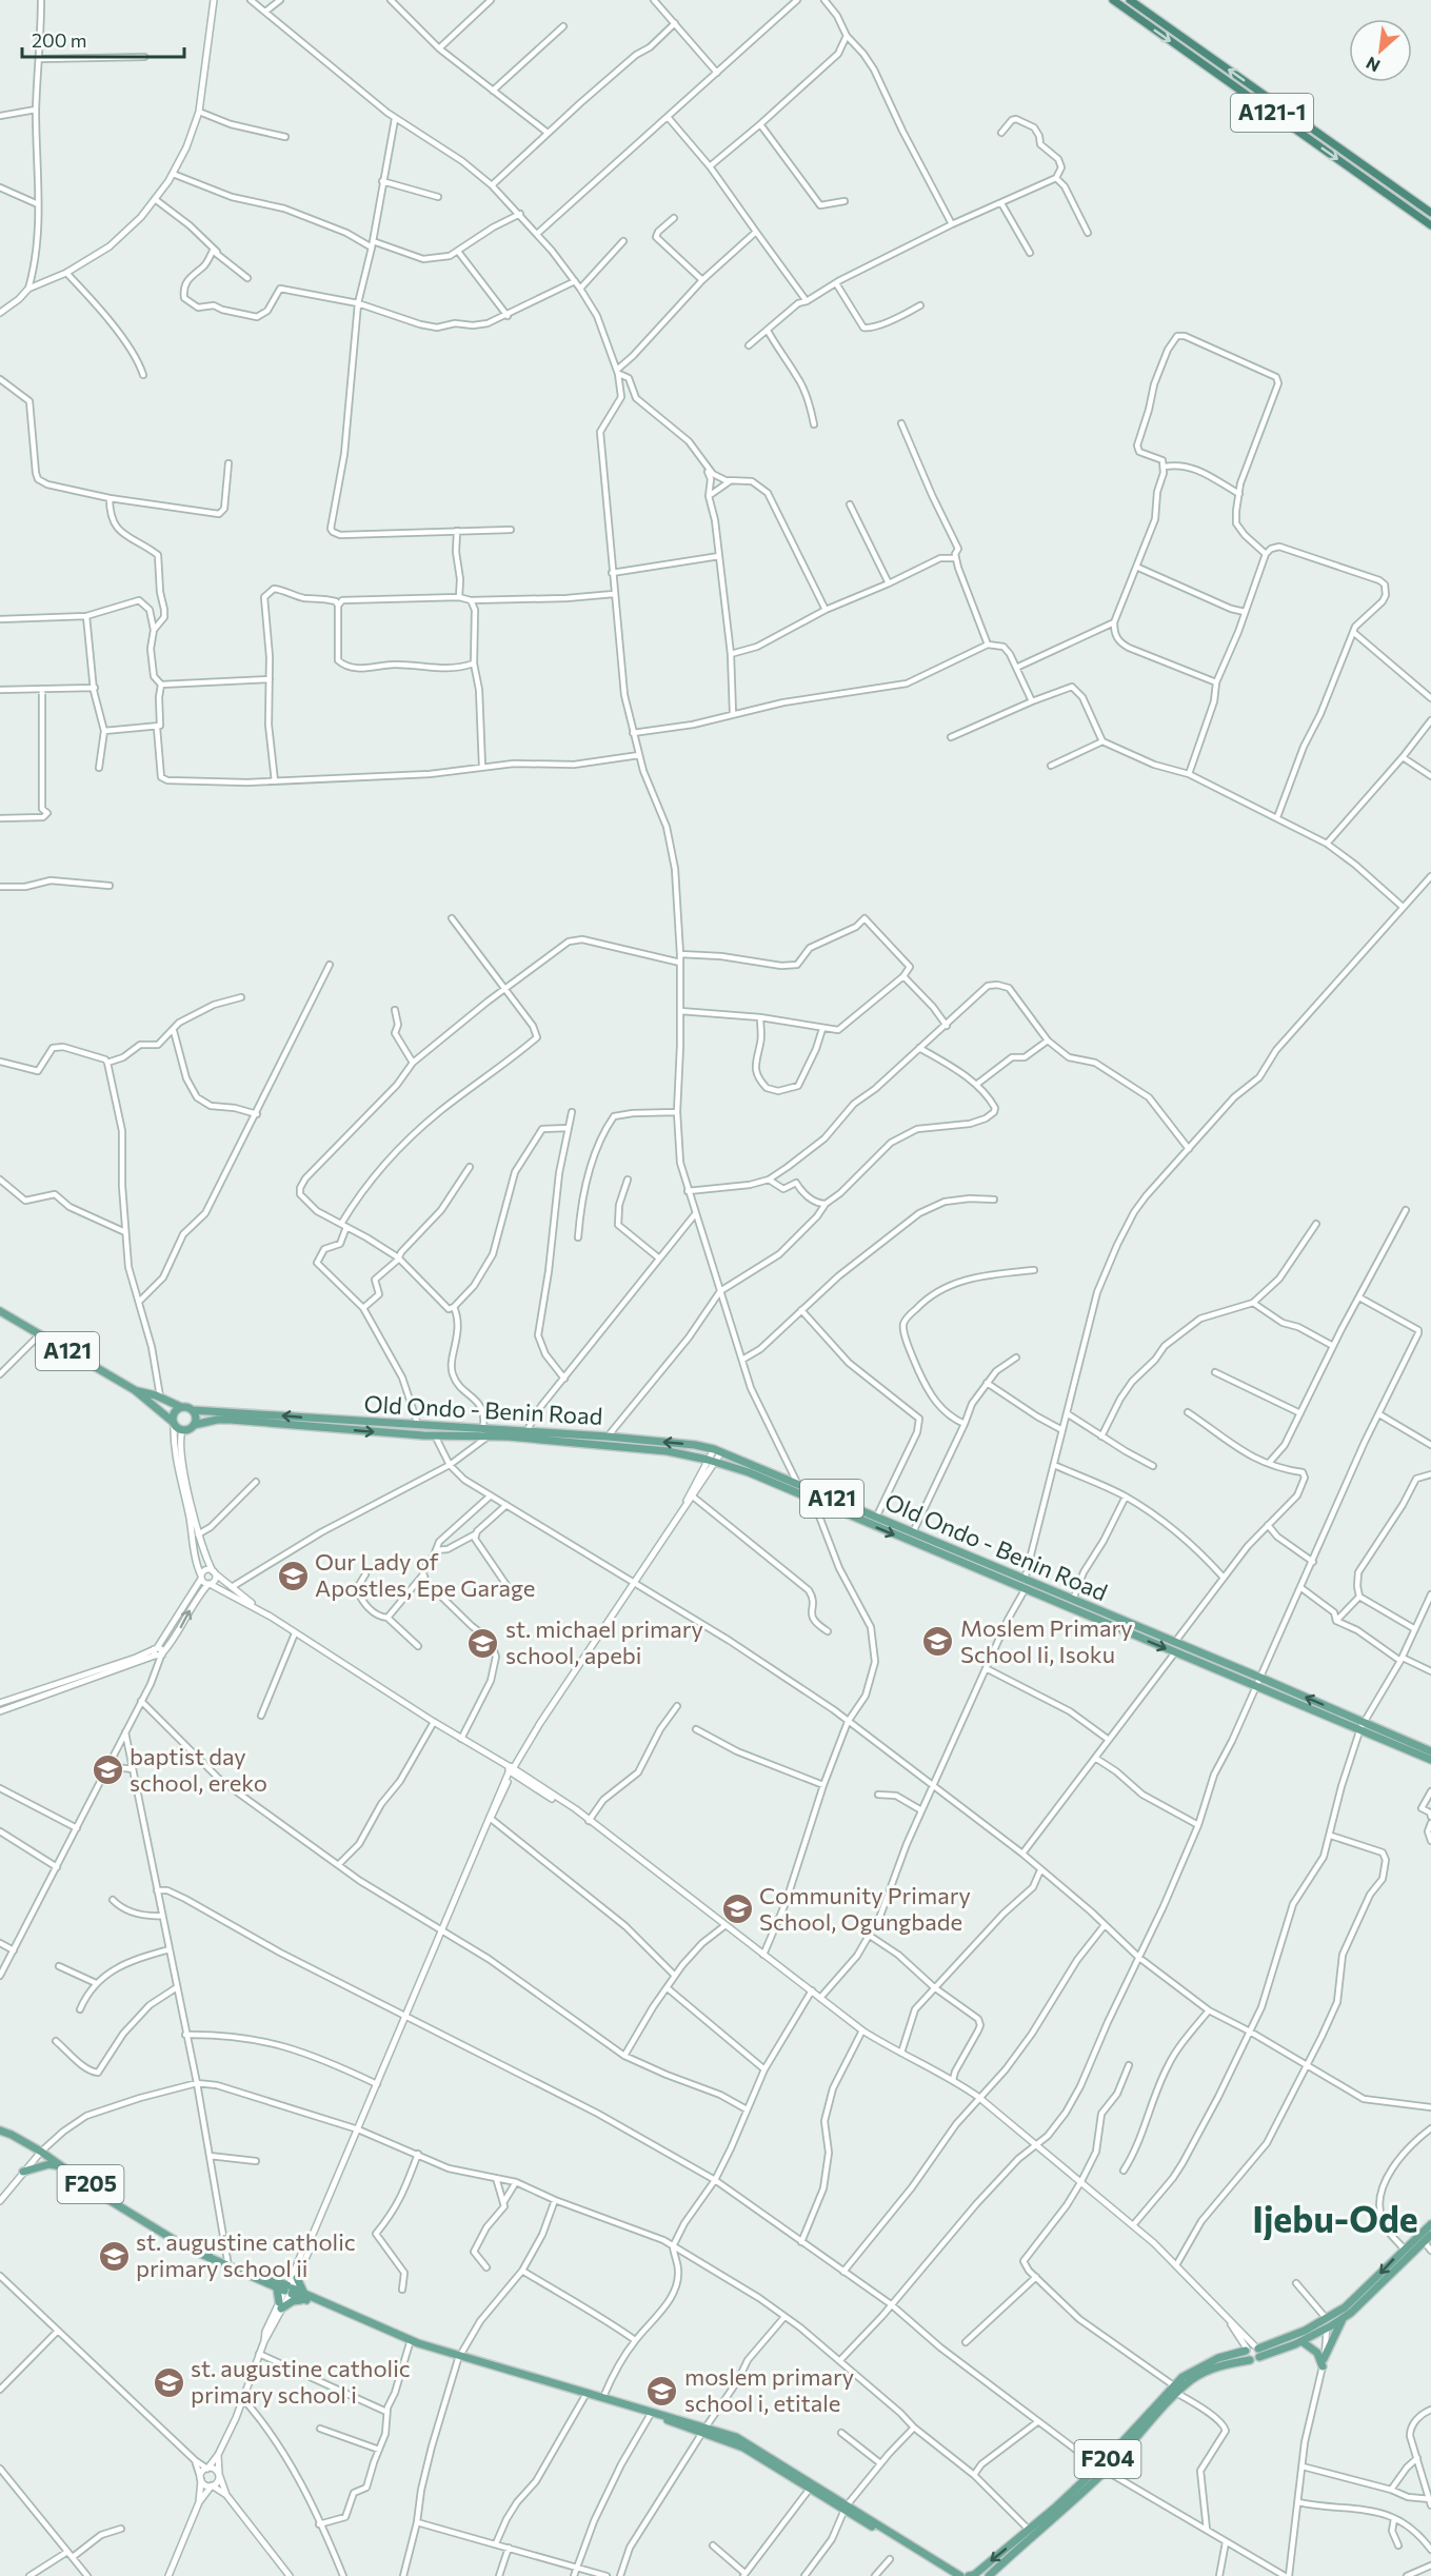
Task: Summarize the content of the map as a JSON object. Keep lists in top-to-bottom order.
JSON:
{
  "streets": {
    "highway": ["A121-1"],
    "main road": [
      "A121",
      "Old Ondo - Benin Road",
      "F205",
      "F204"
    ]
  },
  "districts": ["Ijebu-Ode"],
  "places": {
    "school or university": [
      "Our Lady of Apostles, Epe Garage",
      "Moslem Primary School Ii, Isoku",
      "st. michael primary school, apebi",
      "baptist day school, ereko",
      "Community Primary School, Ogungbade",
      "st. augustine catholic primary school ii",
      "st. augustine catholic primary school i",
      "moslem primary school i, etitale"
    ]
  },
  "scale_bar": "200 m",
  "north": "bottom left"
}
